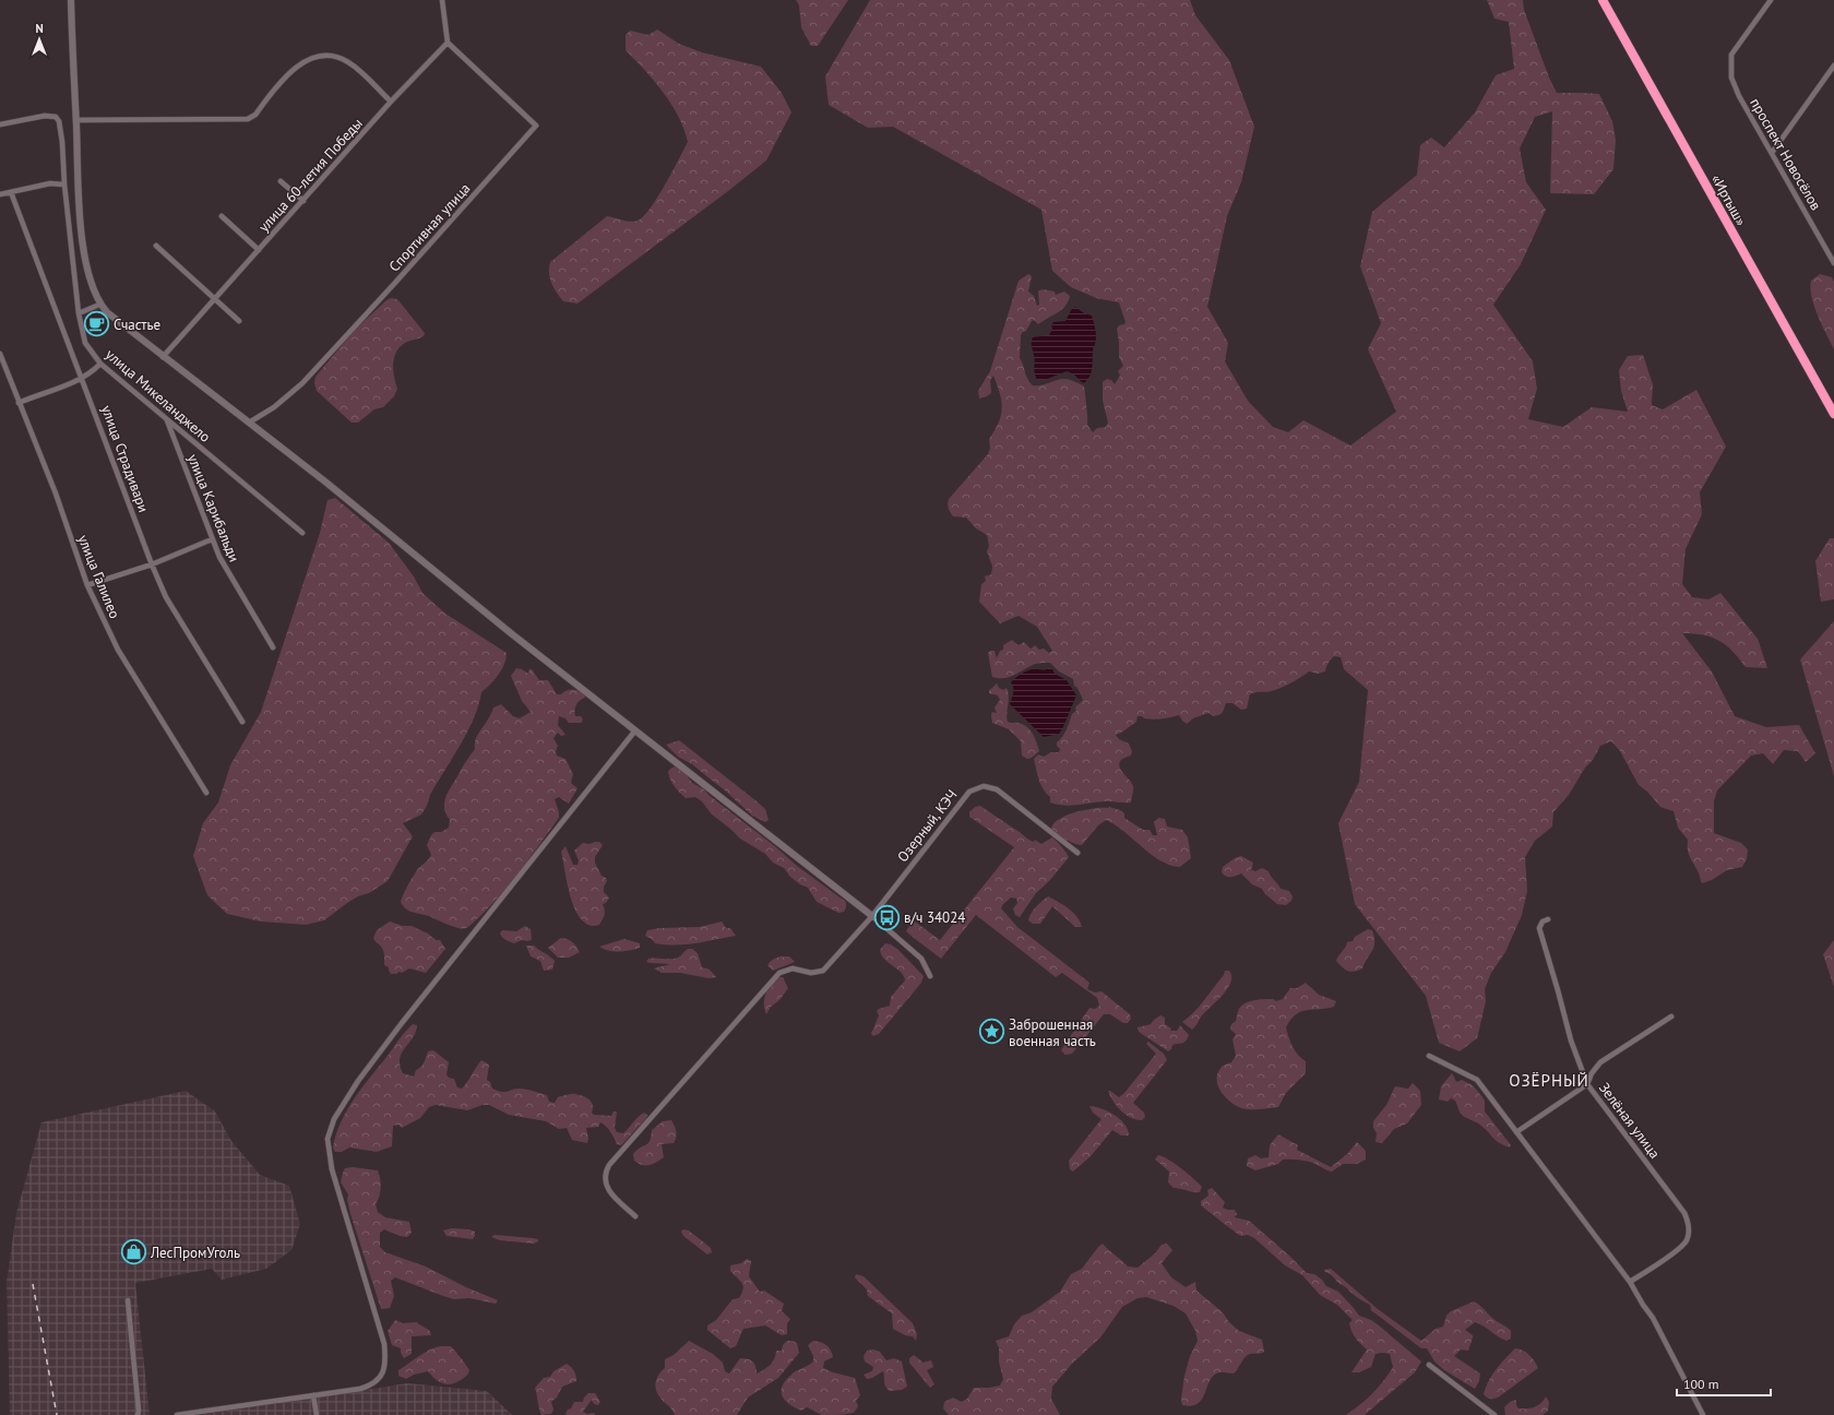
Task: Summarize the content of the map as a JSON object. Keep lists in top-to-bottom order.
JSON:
{
  "streets": {
    "highway": ["«Иртыш»"],
    "street": [
      "проспект Новосёлов",
      "улица 60-летия Победы",
      "Спортивная улица",
      "улица Микеланджело",
      "улица Страдивари",
      "улица Карибальди",
      "улица Галилео",
      "Озерный, КЭЧ",
      "Зелёная улица"
    ]
  },
  "crossings": [
    ["улица 60-летия Победы", "Спортивная улица"],
    ["улица Микеланджело", "улица Карибальди"]
  ],
  "districts": ["ОЗЁРНЫЙ"],
  "places": {
    "cafe": ["Счастье"],
    "bus stop": ["в/ч 34024"],
    "place": ["Заброшенная военная часть"],
    "shop": ["ЛесПромУголь"]
  },
  "scale_bar": "100 m",
  "north": "top"
}
